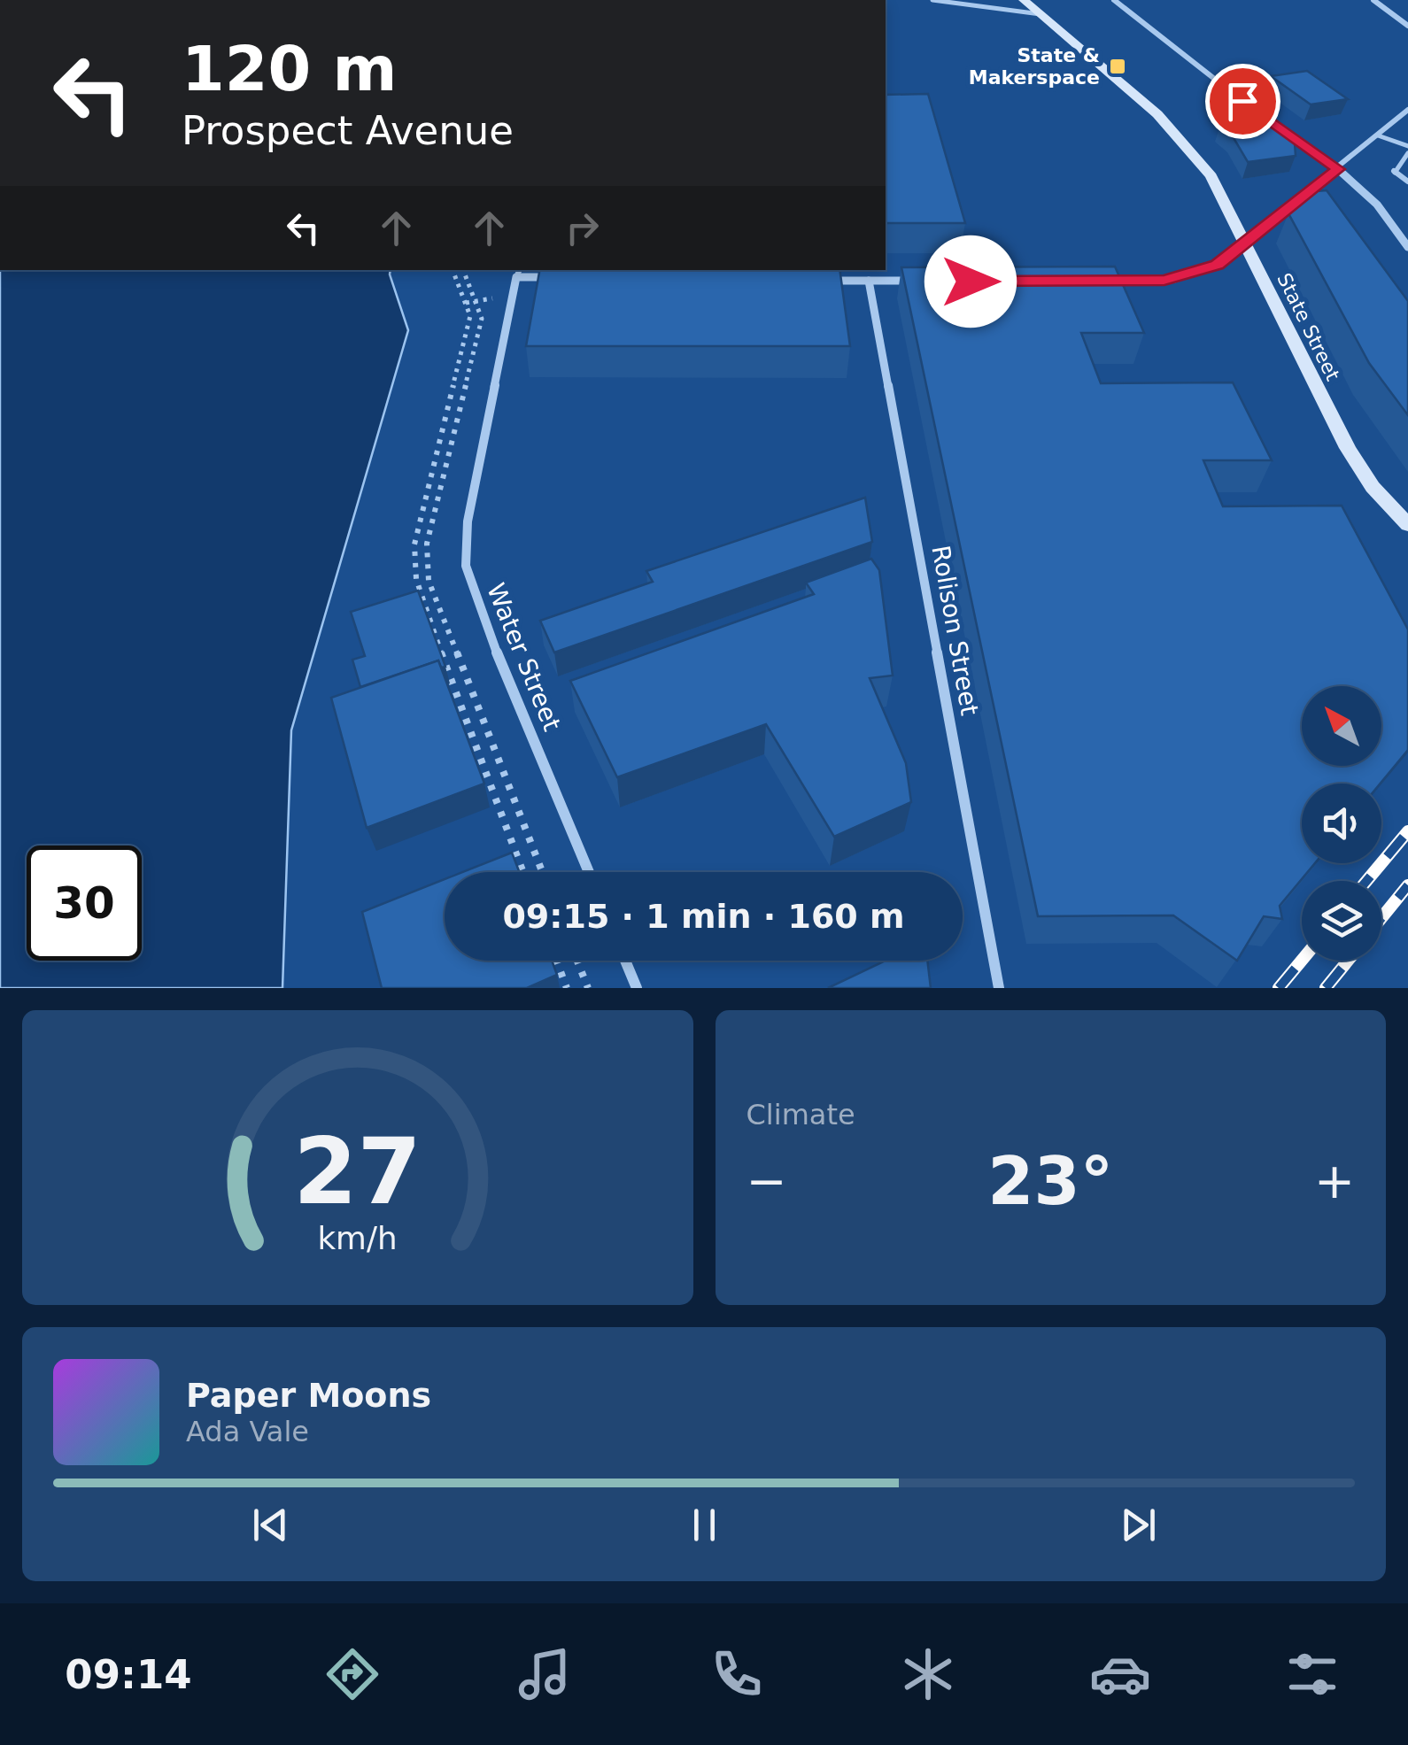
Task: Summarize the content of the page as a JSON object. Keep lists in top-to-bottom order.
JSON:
{
  "streets": {
    "street": ["State Street", "Rolison Street", "Water Street"]
  },
  "places": {
    "transit": ["State & Makerspace"]
  },
  "north": "top left",
  "page": {
    "turn": ["120 m", "Prospect Avenue"],
    "limit": "30",
    "trip": "09:15 · 1 min · 160 m",
    "tile": "Climate",
    "heat": ["−", "23°", "+"],
    "song": ["Paper Moons", "Ada Vale"],
    "tabs": "09:14",
    "gauge": ["27", "km/h"]
  }
}
